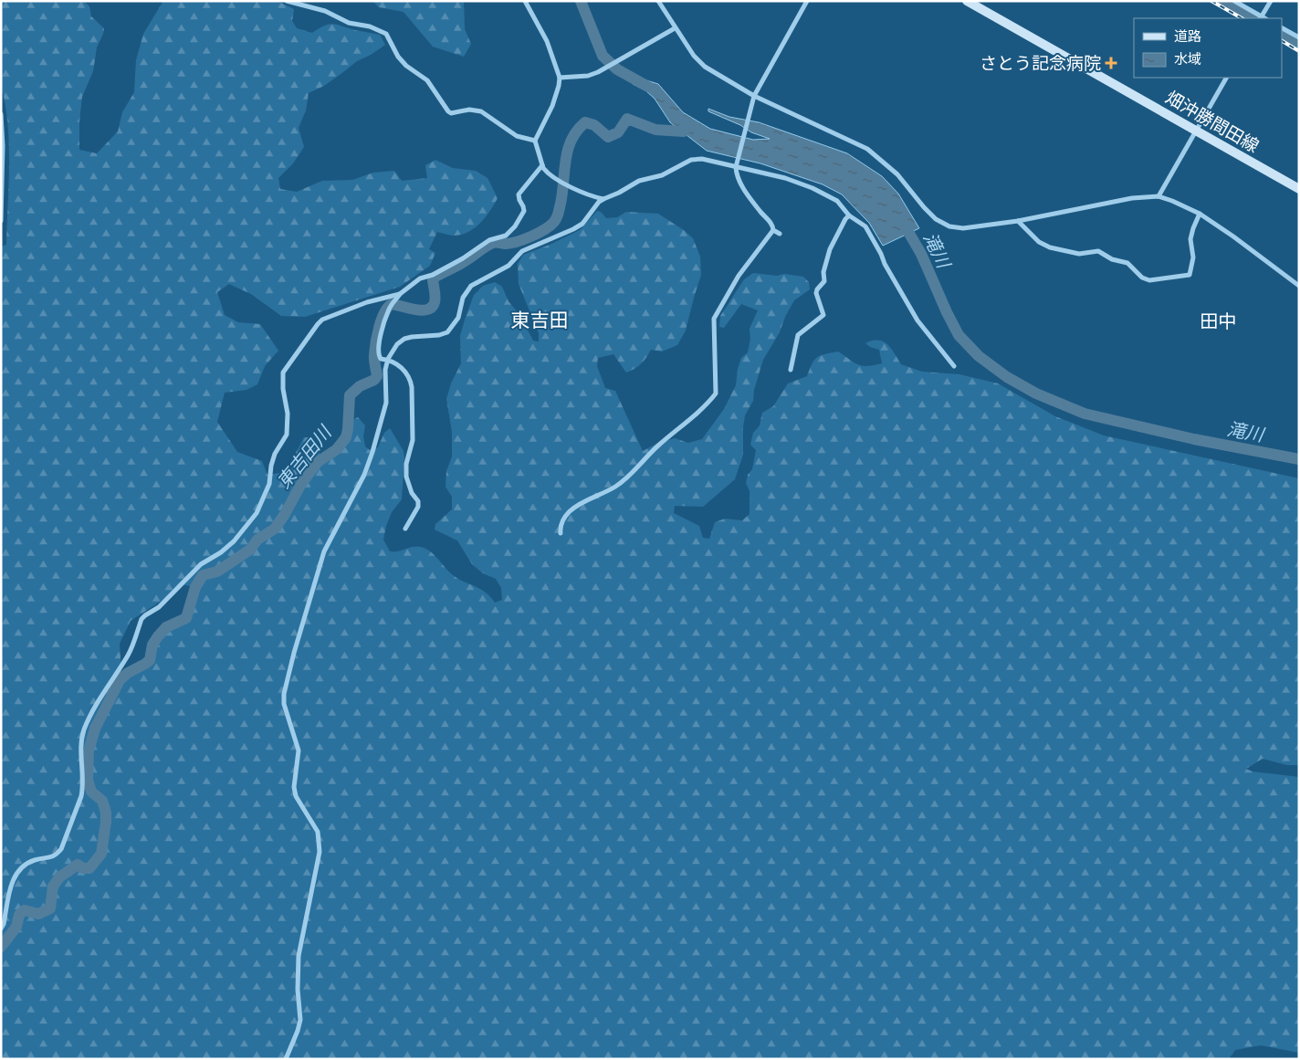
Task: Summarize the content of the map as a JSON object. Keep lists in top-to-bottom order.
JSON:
{
  "streets": {
    "main road": ["畑沖勝間田線"]
  },
  "districts": ["東吉田", "田中"],
  "water": ["滝川", "東吉田川"],
  "places": {
    "health": ["さとう記念病院"]
  },
  "legend": ["道路", "水域"]
}
